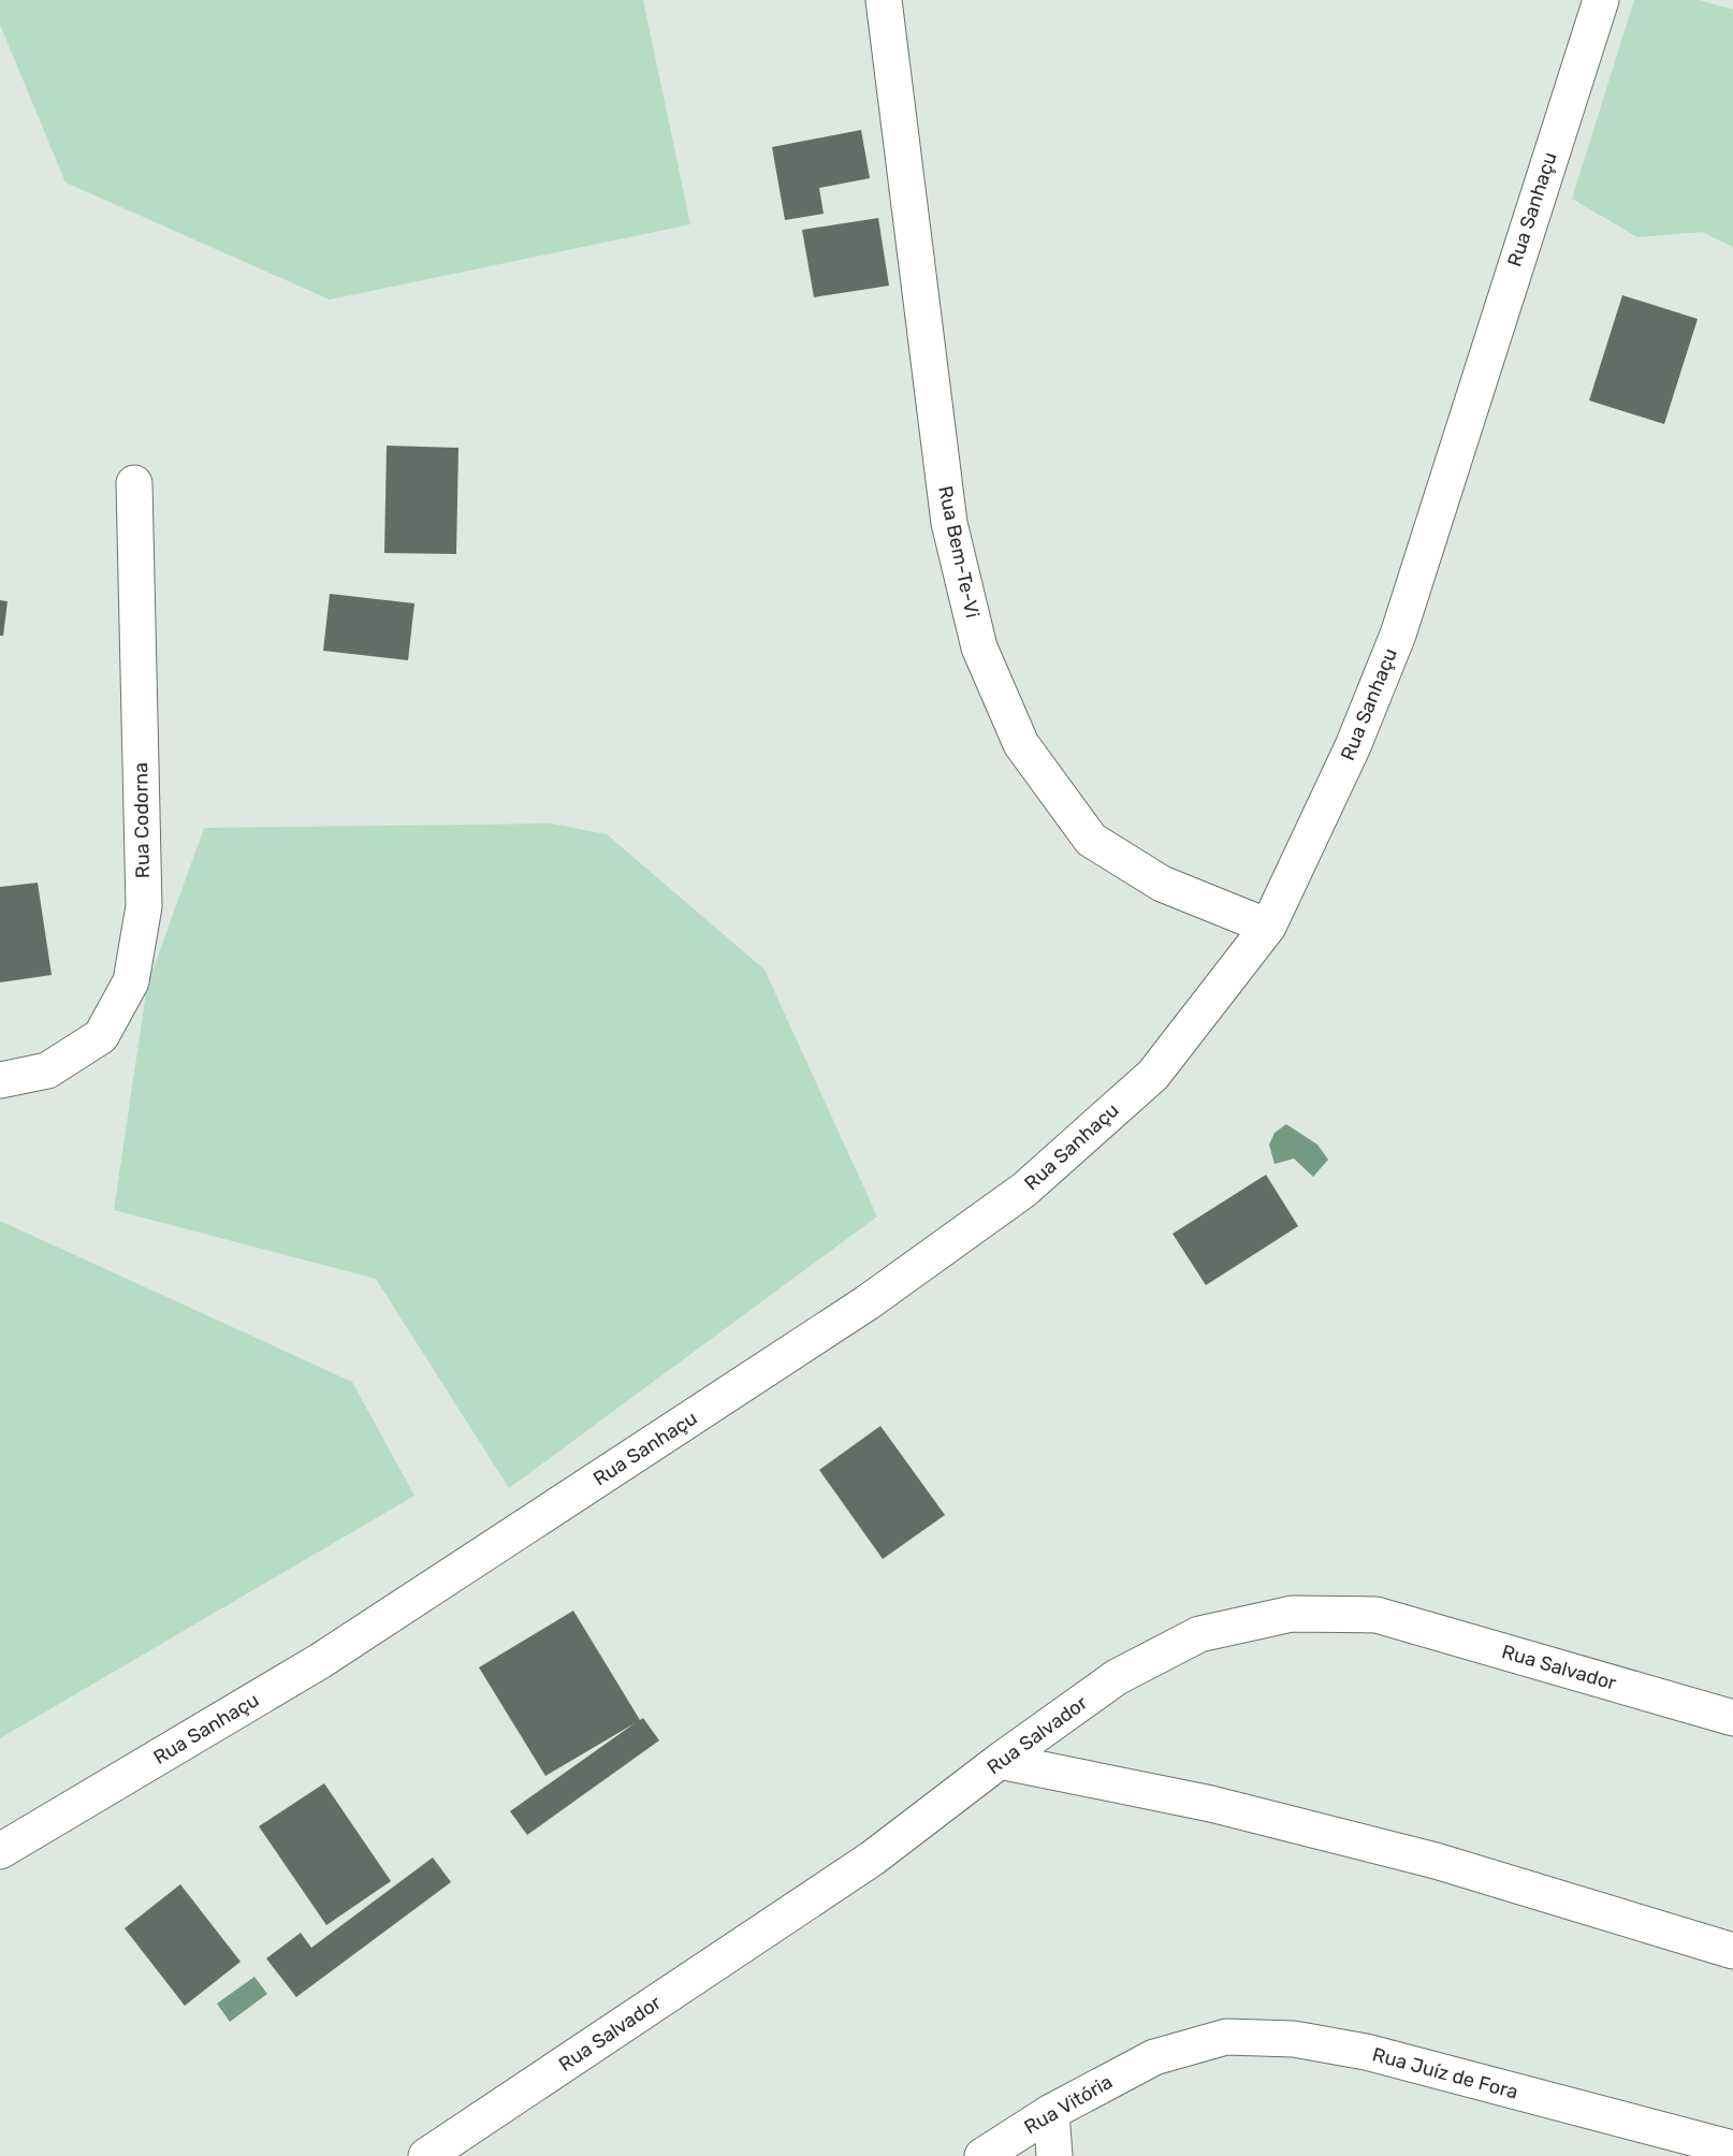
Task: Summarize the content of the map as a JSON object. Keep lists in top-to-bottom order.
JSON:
{
  "streets": {
    "street": [
      "Rua Sanhaçu",
      "Rua Bem-Te-Vi",
      "Rua Codorna",
      "Rua Salvador",
      "Rua Juíz de Fora",
      "Rua Vitória"
    ]
  },
  "crossings": [
    ["Rua Sanhaçu", "Rua Bem-Te-Vi"],
    ["Rua Juíz de Fora", "Rua Vitória"]
  ]
}
